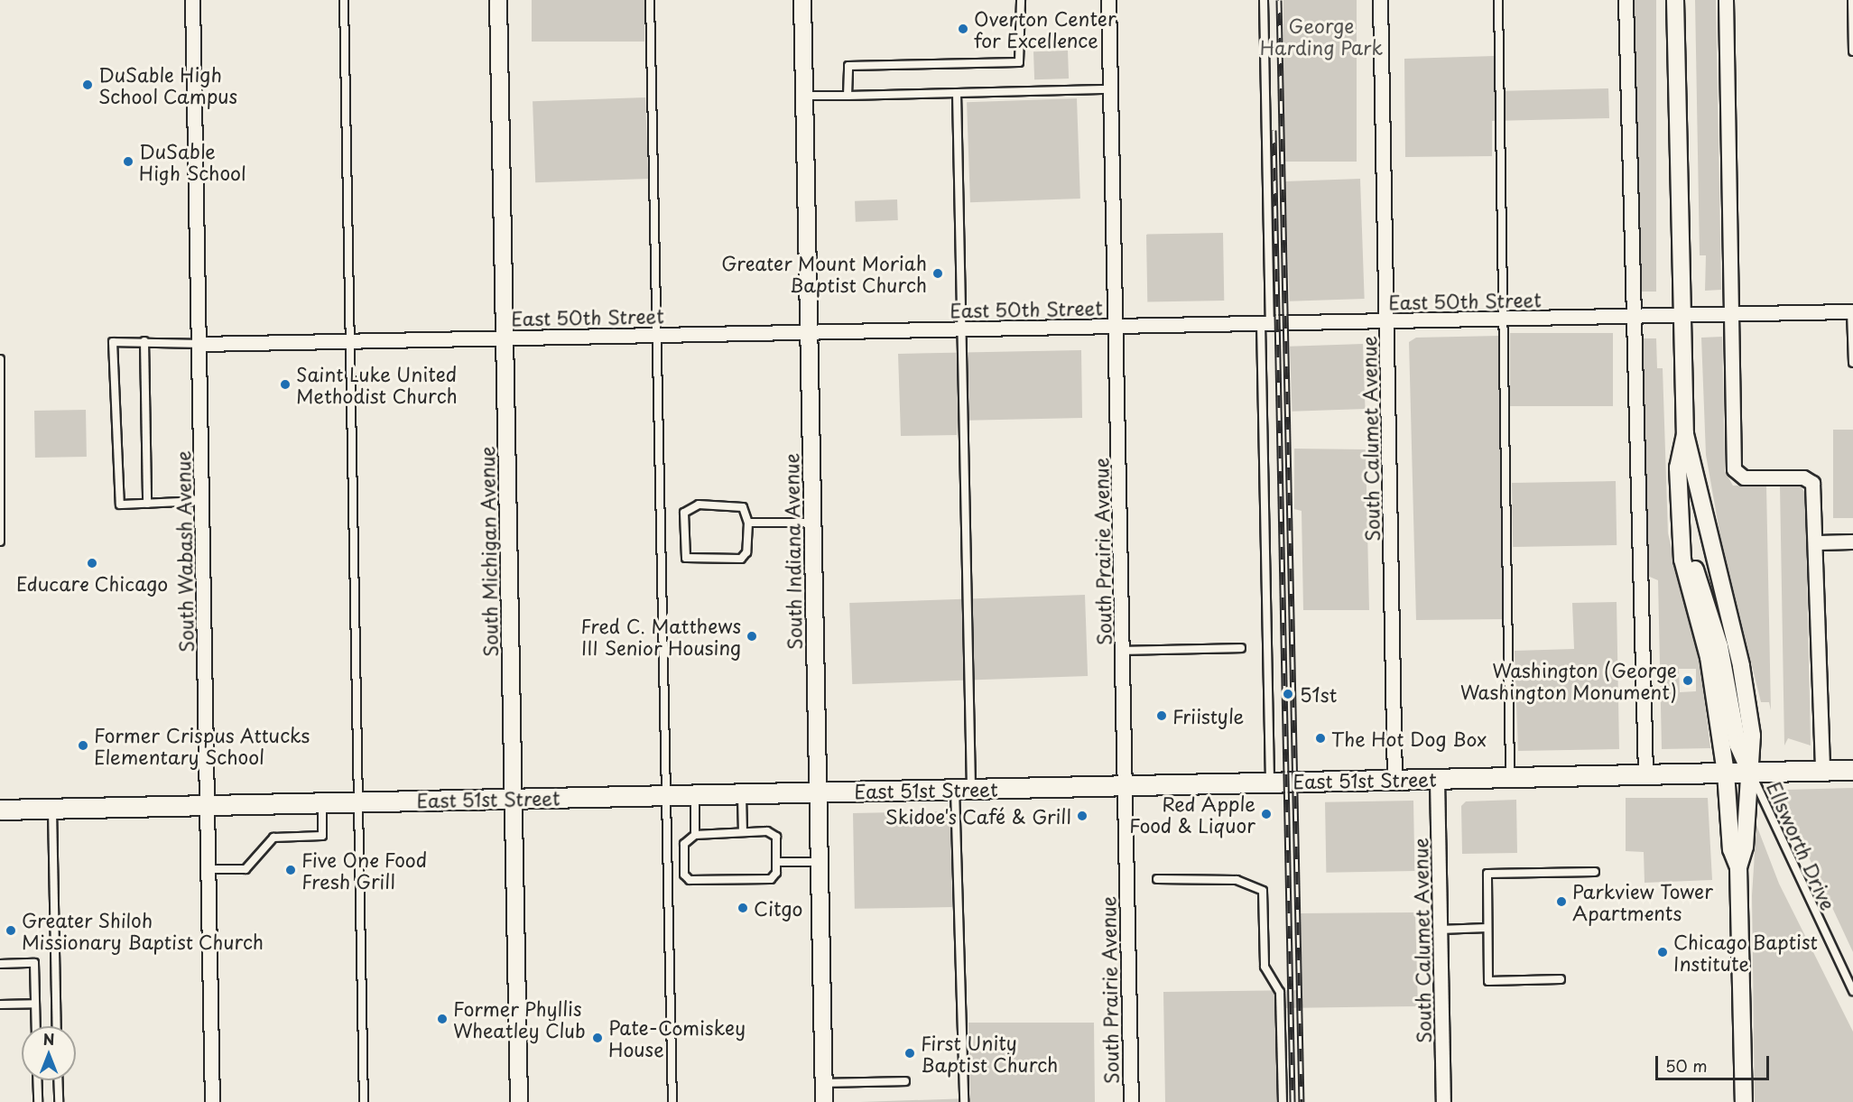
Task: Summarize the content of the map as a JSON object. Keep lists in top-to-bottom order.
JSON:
{
  "streets": {
    "main road": ["East 51st Street"],
    "street": [
      "East 50th Street",
      "South Calumet Avenue",
      "South Wabash Avenue",
      "South Michigan Avenue",
      "South Indiana Avenue",
      "South Prairie Avenue"
    ],
    "lane": ["Ellsworth Drive"]
  },
  "crossings": [
    ["East 50th Street", "South Calumet Avenue"],
    ["East 50th Street", "South Wabash Avenue"],
    ["East 50th Street", "South Michigan Avenue"],
    ["East 50th Street", "South Indiana Avenue"],
    ["East 50th Street", "South Prairie Avenue"],
    ["South Calumet Avenue", "East 51st Street"],
    ["South Wabash Avenue", "East 51st Street"],
    ["South Michigan Avenue", "East 51st Street"],
    ["South Indiana Avenue", "East 51st Street"],
    ["South Prairie Avenue", "East 51st Street"],
    ["East 51st Street", "Ellsworth Drive"]
  ],
  "parks": ["George Harding Park"],
  "places": [
    "Overton Center for Excellence",
    "DuSable High School Campus",
    "DuSable High School",
    "Greater Mount Moriah Baptist Church",
    "Saint Luke United Methodist Church",
    "Educare Chicago",
    "Fred C. Matthews III Senior Housing",
    "Washington (George Washington Monument)",
    "51st",
    "Friistyle",
    "The Hot Dog Box",
    "Former Crispus Attucks Elementary School",
    "Red Apple Food & Liquor",
    "Skidoe's Café & Grill",
    "Five One Food Fresh Grill",
    "Parkview Tower Apartments",
    "Citgo",
    "Greater Shiloh Missionary Baptist Church",
    "Chicago Baptist Institute",
    "Former Phyllis Wheatley Club",
    "Pate-Comiskey House",
    "First Unity Baptist Church"
  ],
  "scale_bar": "50 m",
  "north": "top"
}
